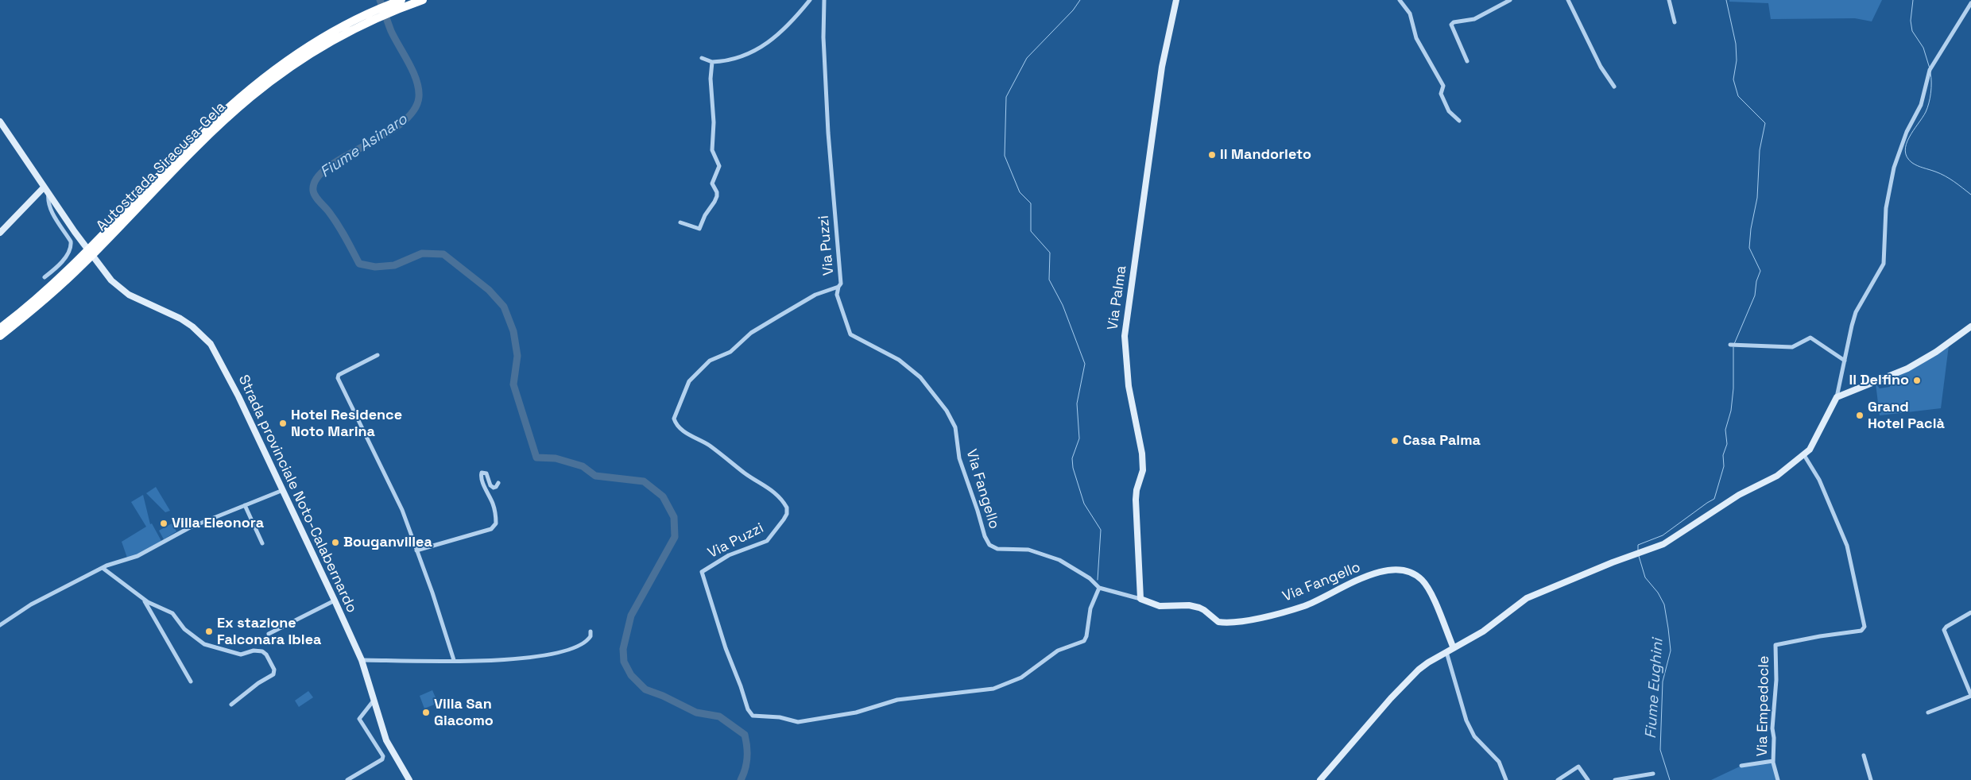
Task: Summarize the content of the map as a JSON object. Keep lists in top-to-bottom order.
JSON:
{
  "streets": {
    "highway": ["Autostrada Siracusa-Gela"],
    "street": [
      "Via Puzzi",
      "Via Palma",
      "Via Fangello",
      "Strada provinciale Noto-Calabernardo",
      "Via Empedocle"
    ]
  },
  "crossings": [
    ["Via Puzzi", "Via Fangello"],
    ["Via Palma", "Via Fangello"]
  ],
  "water": ["Fiume Asinaro", "Fiume Eughini"],
  "places": [
    "Il Mandorleto",
    "Il Delfino",
    "Grand Hotel Paclà",
    "Hotel Residence Noto Marina",
    "Casa Palma",
    "Villa Eleonora",
    "Bouganvillea",
    "Ex stazione Falconara Iblea",
    "Villa San Giacomo"
  ]
}
